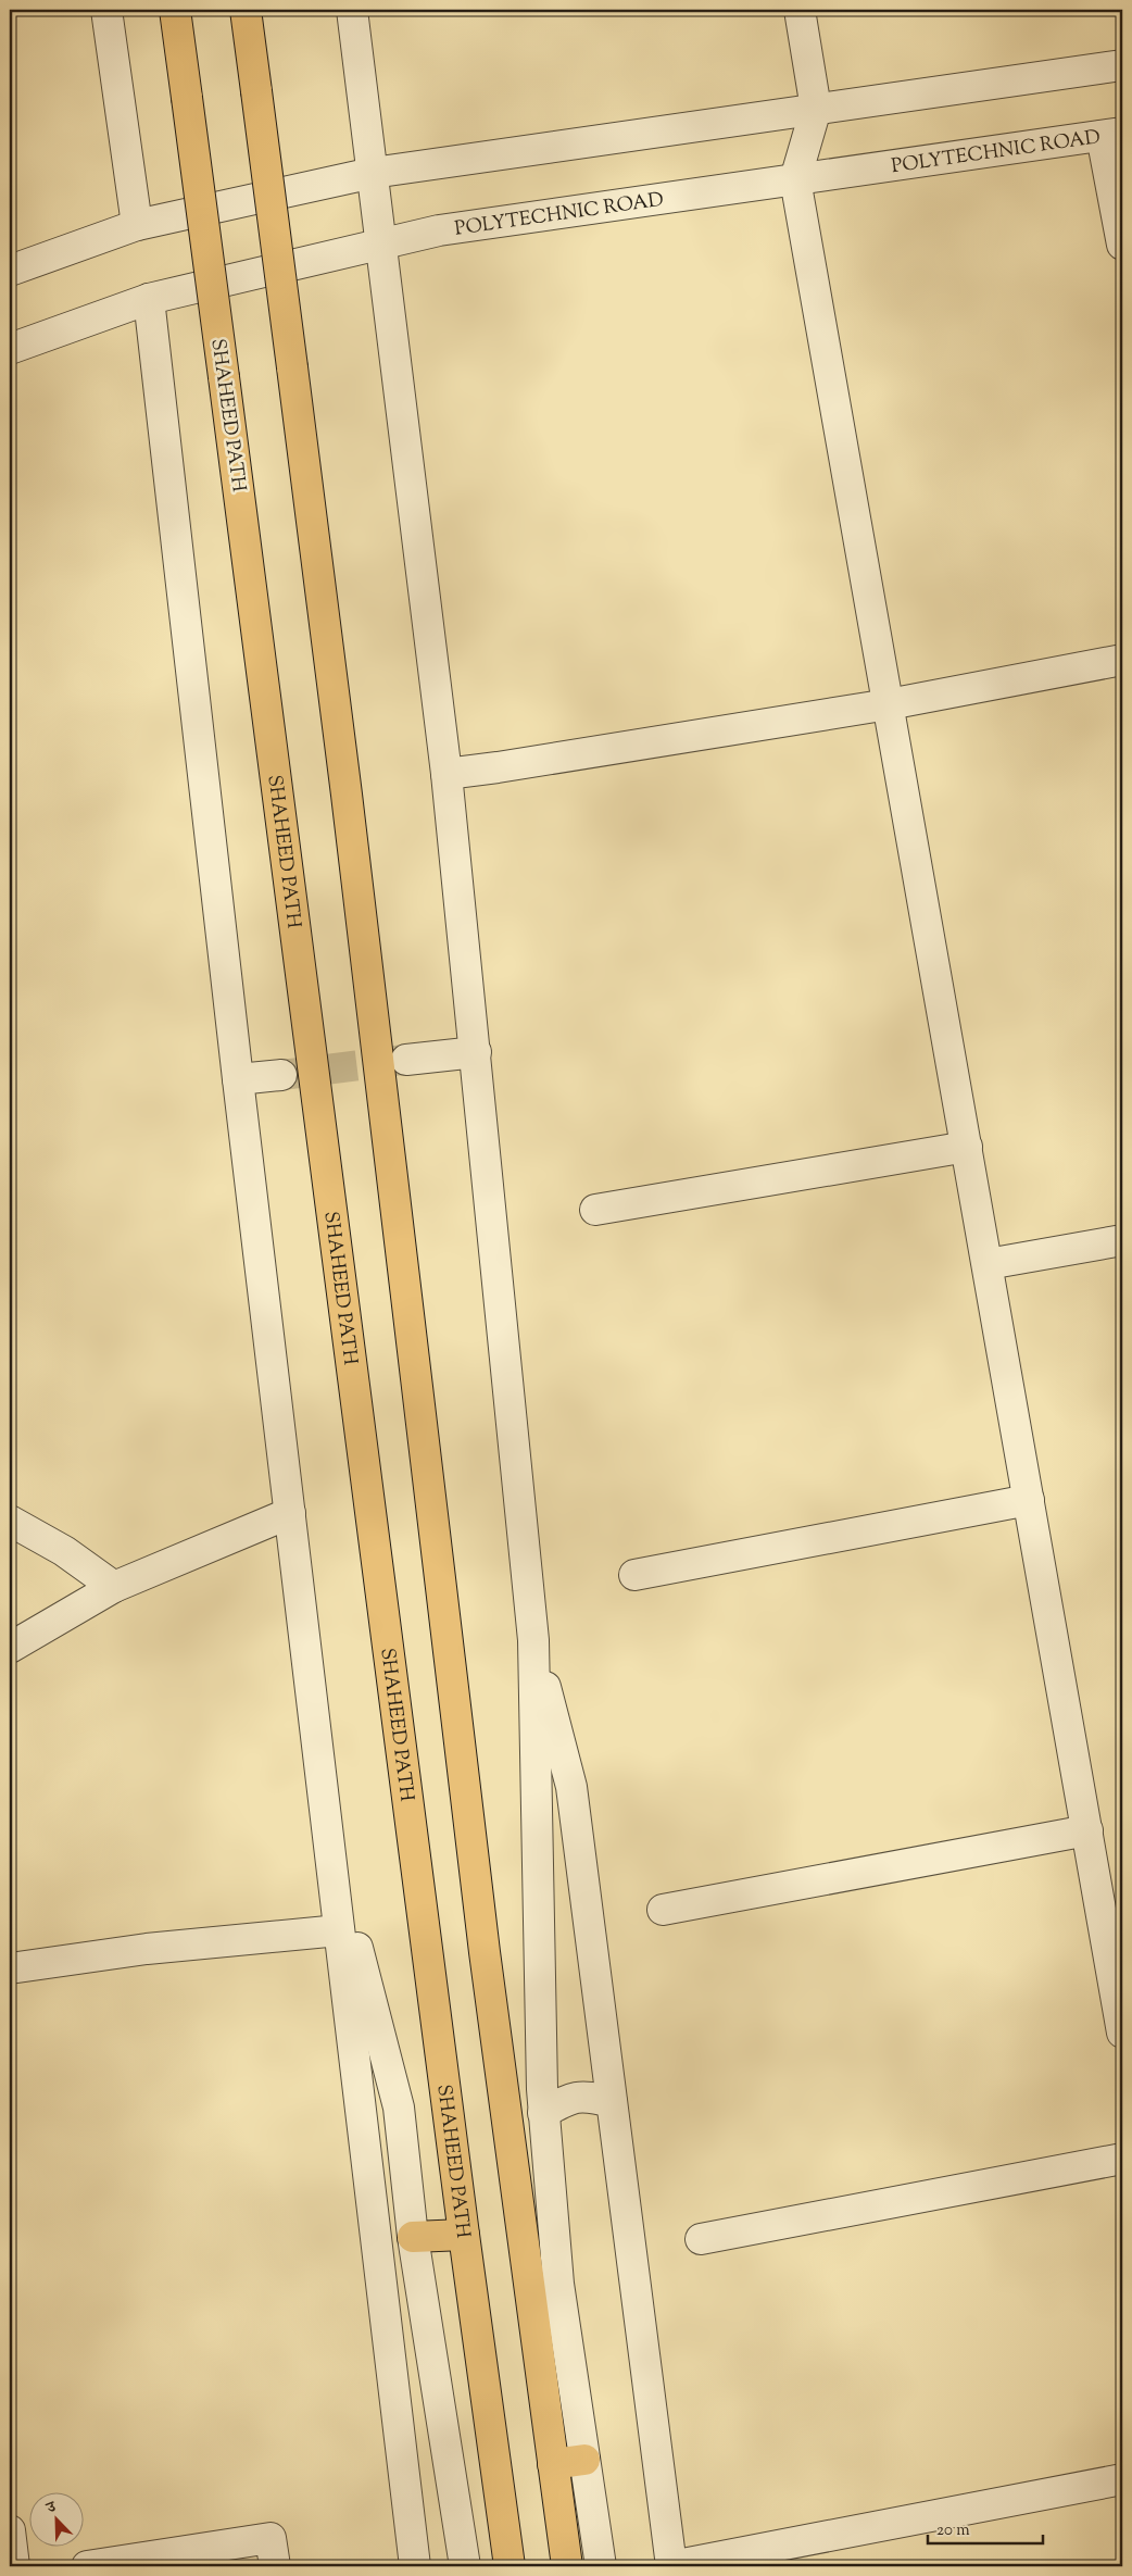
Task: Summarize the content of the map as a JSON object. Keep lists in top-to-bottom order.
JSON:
{
  "streets": {
    "highway": ["SHAHEED PATH"],
    "street": ["POLYTECHNIC ROAD"]
  },
  "scale_bar": "20 m",
  "north": "top left"
}
